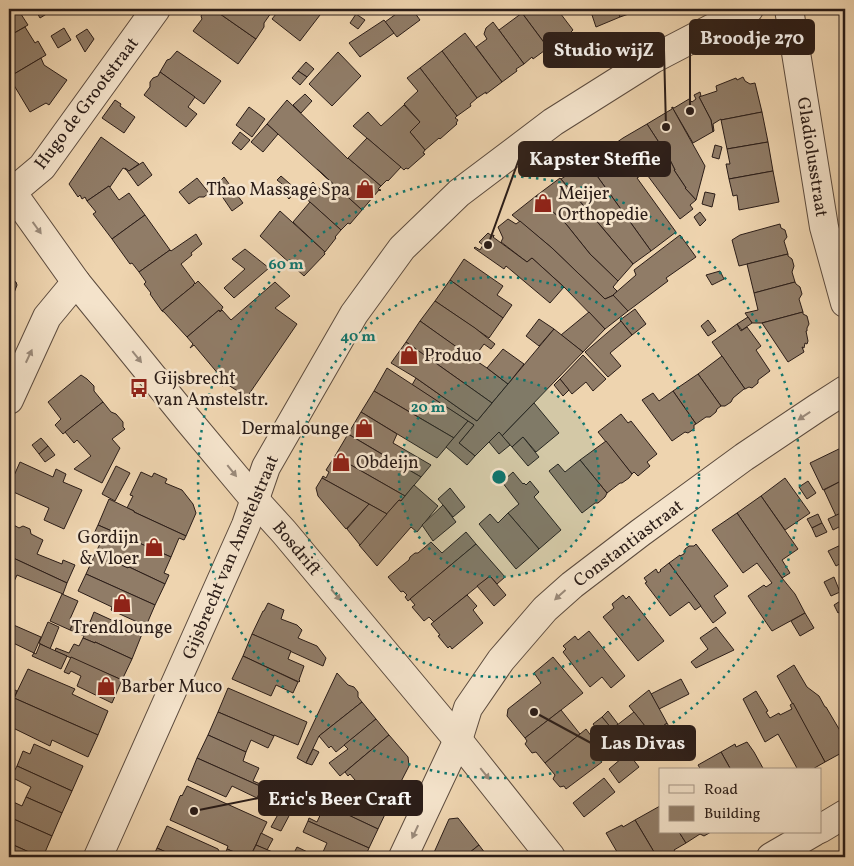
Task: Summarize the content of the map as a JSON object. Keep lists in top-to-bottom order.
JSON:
{
  "streets": {
    "street": [
      "Hugo de Grootstraat",
      "Gladiolusstraat",
      "Constantiastraat",
      "Bosdrift",
      "Gijsbrecht van Amstelstraat"
    ]
  },
  "crossings": [
    ["Hugo de Grootstraat", "Bosdrift"],
    ["Constantiastraat", "Bosdrift"],
    ["Bosdrift", "Gijsbrecht van Amstelstraat"]
  ],
  "one_way": ["Constantiastraat", "Bosdrift"],
  "places": {
    "other": [
      "Broodje 270",
      "Studio wijZ",
      "Kapster Steffie",
      "Las Divas",
      "Eric's Beer Craft"
    ],
    "shop": [
      "Thao Massage Spa",
      "Meijer Orthopedie",
      "Produo",
      "Dermalounge",
      "Obdeijn",
      "Gordijn & Vloer",
      "Trendlounge",
      "Barber Muco"
    ],
    "bus stop": ["Gijsbrecht van Amstelstr."]
  },
  "legend": ["Road", "Building"],
  "rings": ["60 m", "40 m", "20 m"]
}
